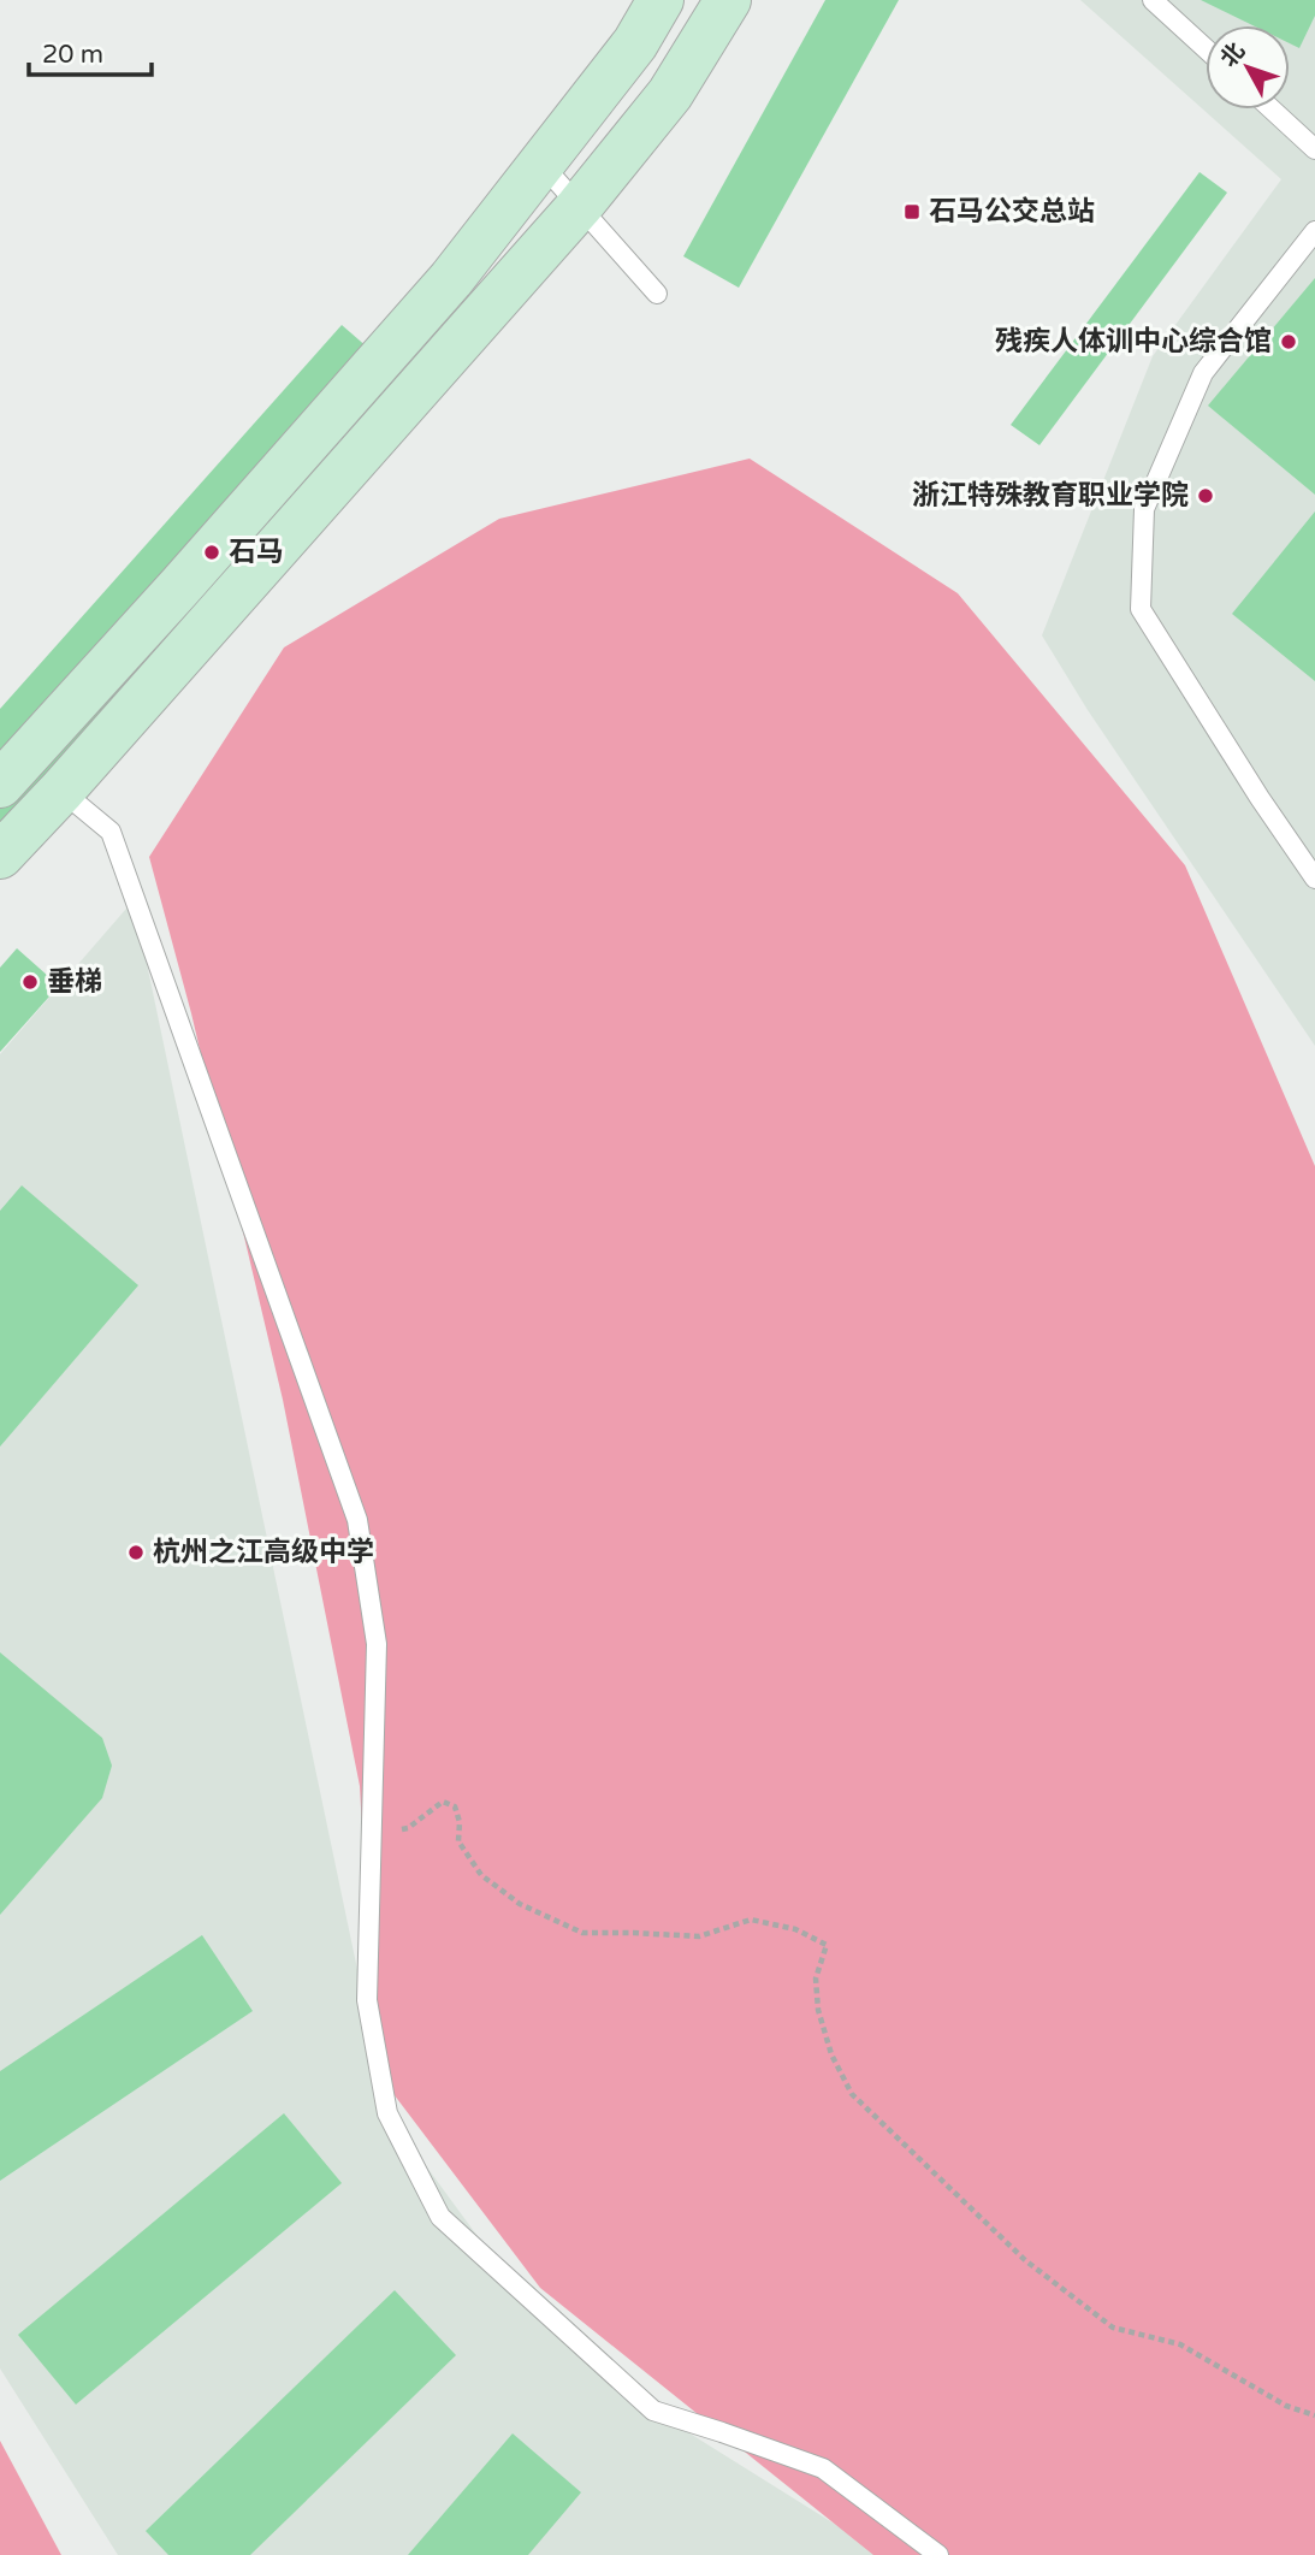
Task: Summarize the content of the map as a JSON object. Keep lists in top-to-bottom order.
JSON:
{
  "places": {
    "transit": ["石马公交总站"],
    "other": [
      "残疾人体训中心综合馆",
      "浙江特殊教育职业学院",
      "石马",
      "垂梯",
      "杭州之江高级中学"
    ]
  },
  "scale_bar": "20 m",
  "north": "top left"
}
